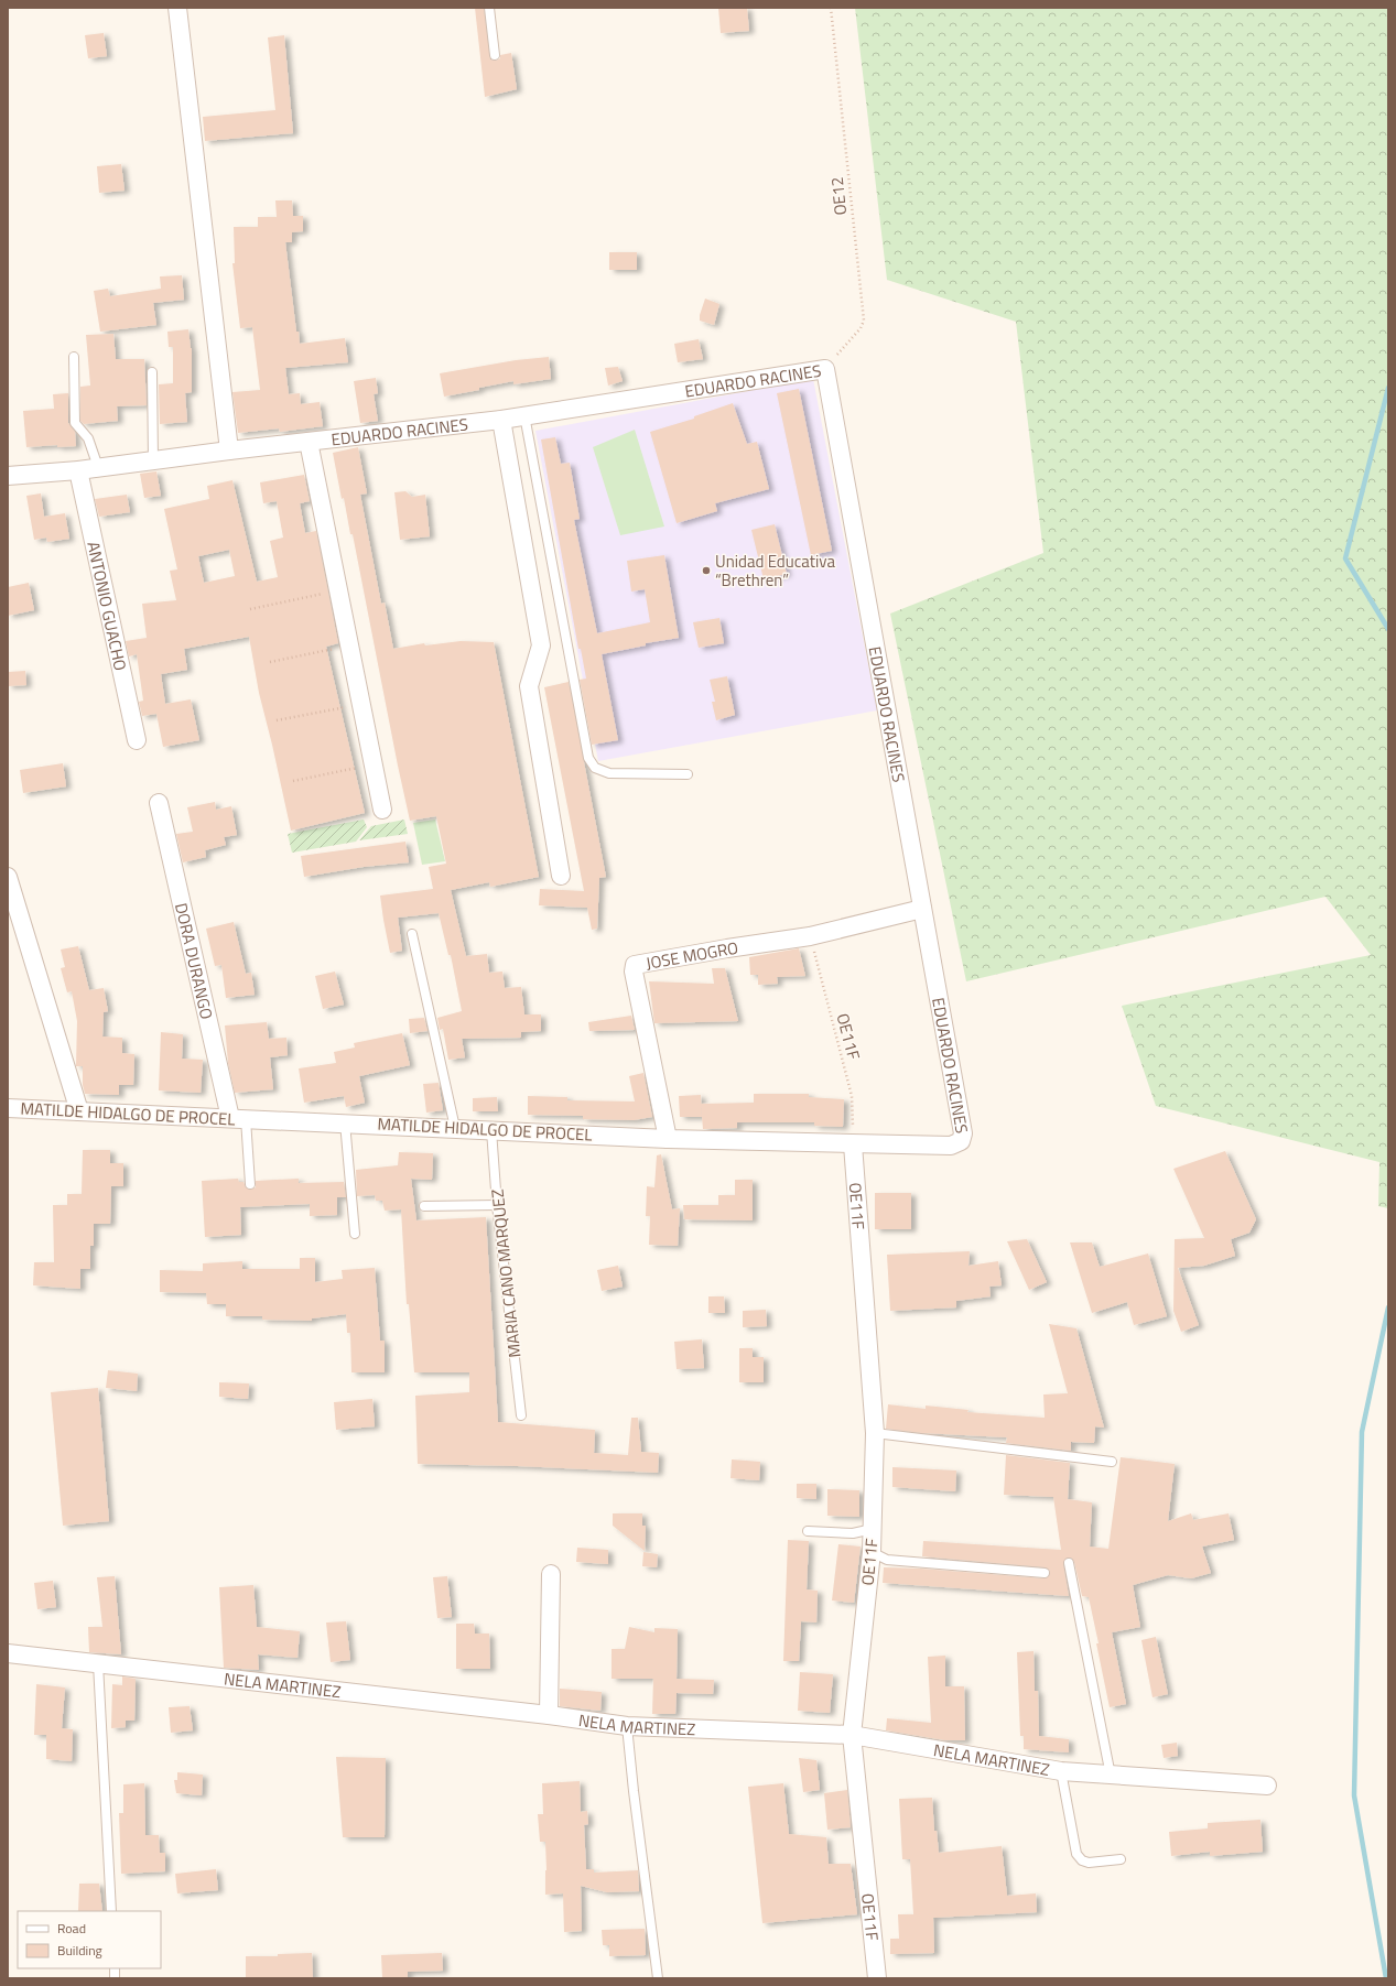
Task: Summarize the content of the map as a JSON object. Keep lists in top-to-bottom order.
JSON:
{
  "streets": {
    "street": [
      "EDUARDO RACINES",
      "ANTONIO GUACHO",
      "JOSE MOGRO",
      "DORA DURANGO",
      "OE11F",
      "MATILDE HIDALGO DE PROCEL",
      "NELA MARTINEZ"
    ],
    "lane": ["MARIA CANO MARQUEZ"],
    "path": ["OE12"]
  },
  "crossings": [
    ["OE12", "EDUARDO RACINES"],
    ["EDUARDO RACINES", "ANTONIO GUACHO"],
    ["EDUARDO RACINES", "JOSE MOGRO"],
    ["EDUARDO RACINES", "MATILDE HIDALGO DE PROCEL"],
    ["JOSE MOGRO", "OE11F"],
    ["JOSE MOGRO", "MATILDE HIDALGO DE PROCEL"],
    ["DORA DURANGO", "MATILDE HIDALGO DE PROCEL"],
    ["OE11F", "MATILDE HIDALGO DE PROCEL"],
    ["OE11F", "NELA MARTINEZ"],
    ["MATILDE HIDALGO DE PROCEL", "MARIA CANO MARQUEZ"]
  ],
  "places": ["Unidad Educativa “Brethren”"],
  "legend": ["Road", "Building"]
}
